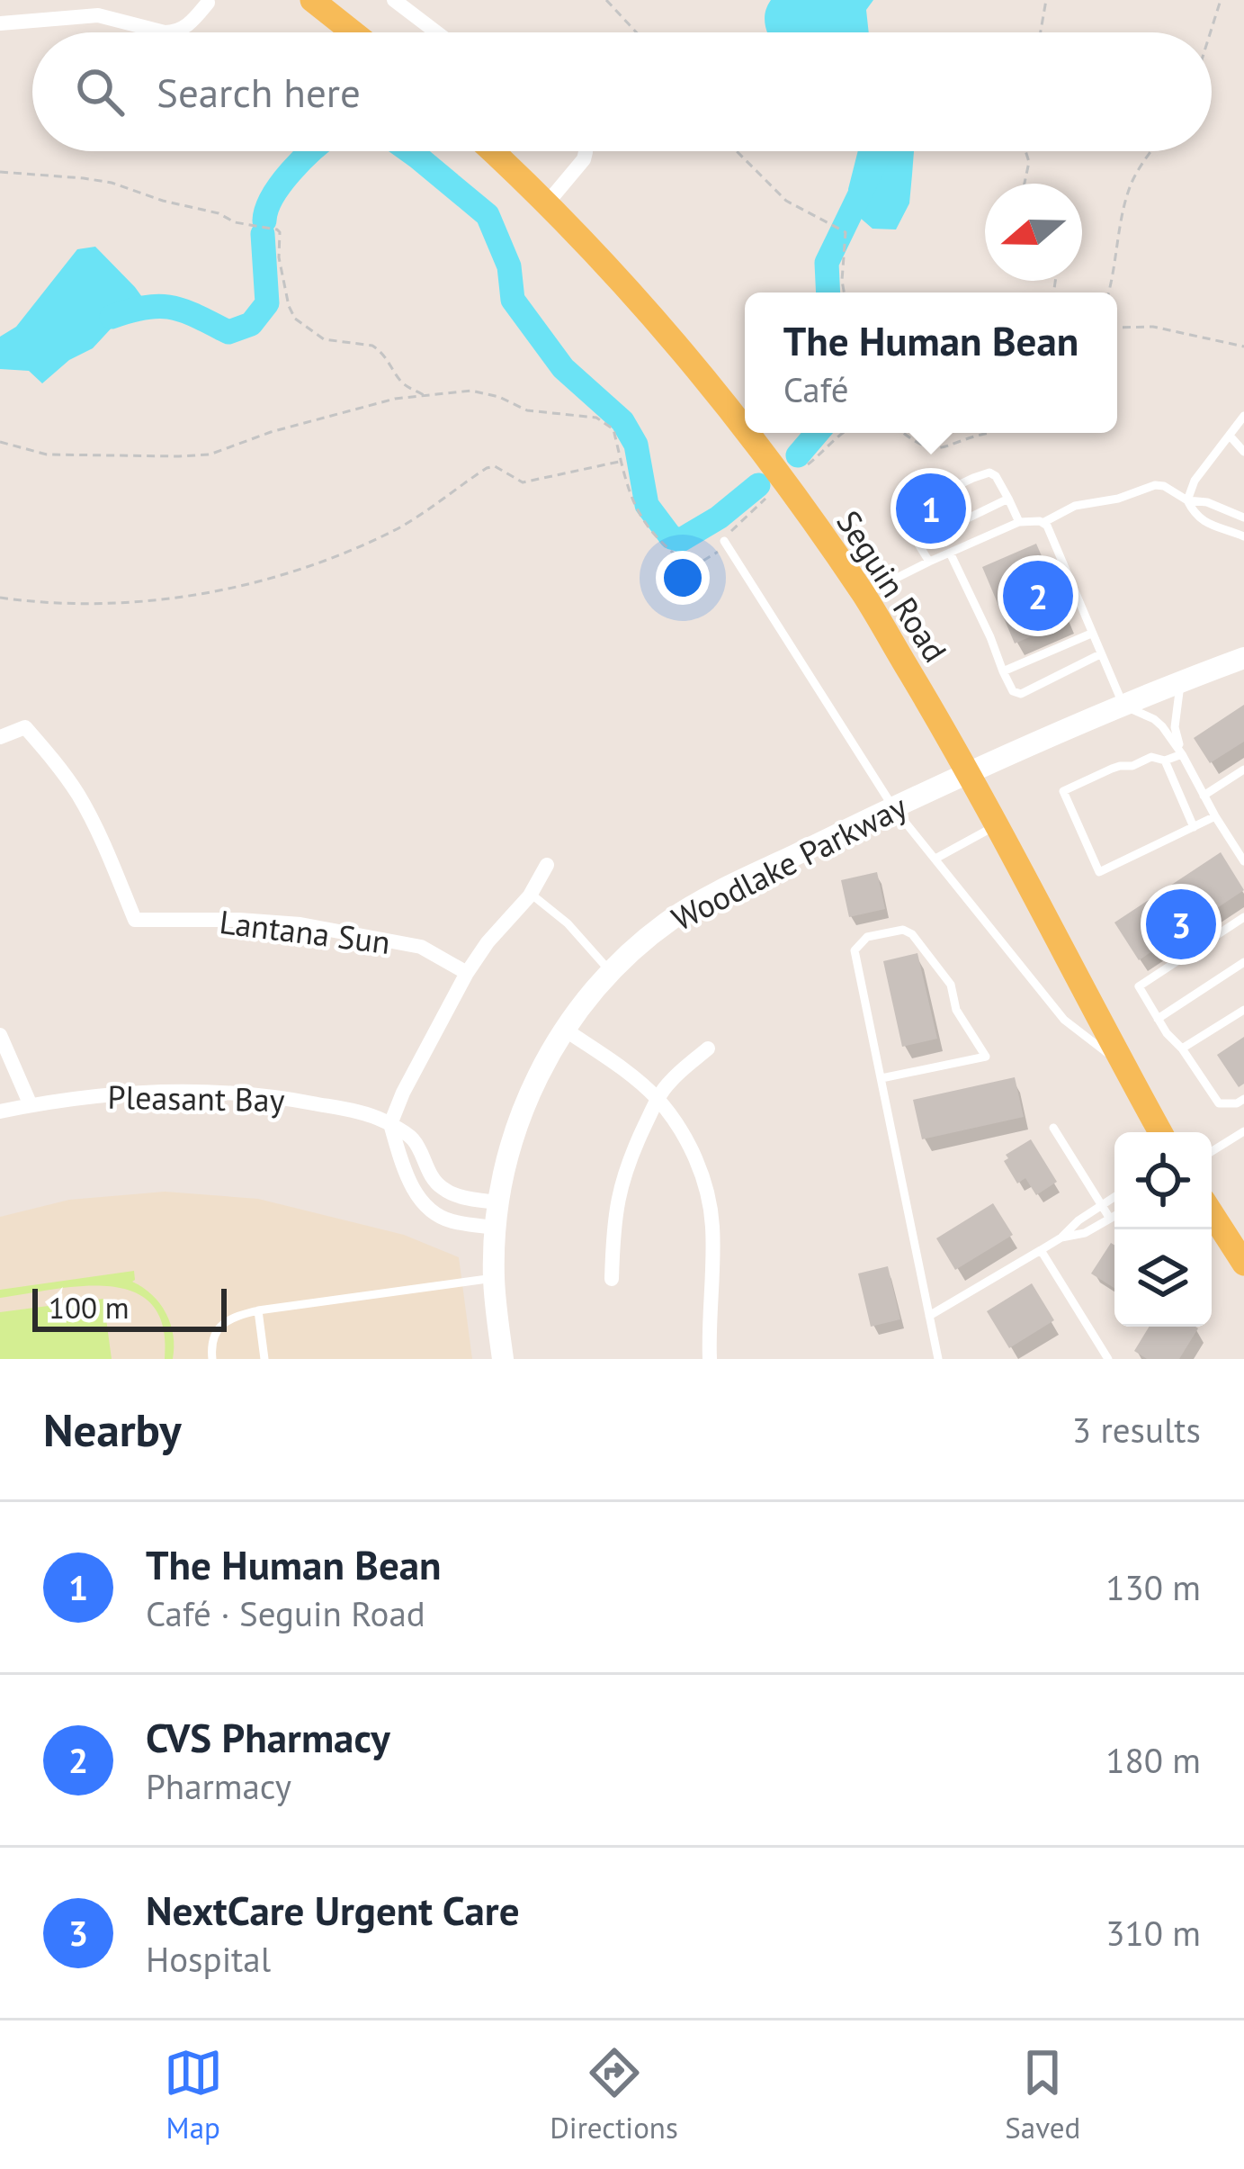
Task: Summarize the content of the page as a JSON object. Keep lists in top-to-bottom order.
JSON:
{
  "streets": {
    "main road": ["Seguin Road"],
    "street": ["Woodlake Parkway", "Lantana Sun", "Pleasant Bay"]
  },
  "crossings": [
    ["Seguin Road", "Woodlake Parkway"]
  ],
  "scale_bar": "100 m",
  "north": "left",
  "page": {
    "search": "Search here",
    "popup": ["The Human Bean", "Café"],
    "pins": ["1", "2", "3"],
    "scale": "100 m",
    "heading": ["Nearby", "3 results"],
    "list": [
      {
        "mark": "1",
        "name": "The Human Bean",
        "note": "Café · Seguin Road",
        "value": "130 m"
      },
      {
        "mark": "2",
        "name": "CVS Pharmacy",
        "note": "Pharmacy",
        "value": "180 m"
      },
      {
        "mark": "3",
        "name": "NextCare Urgent Care",
        "note": "Hospital",
        "value": "310 m"
      }
    ],
    "nav": ["Map", "Directions", "Saved"]
  }
}
